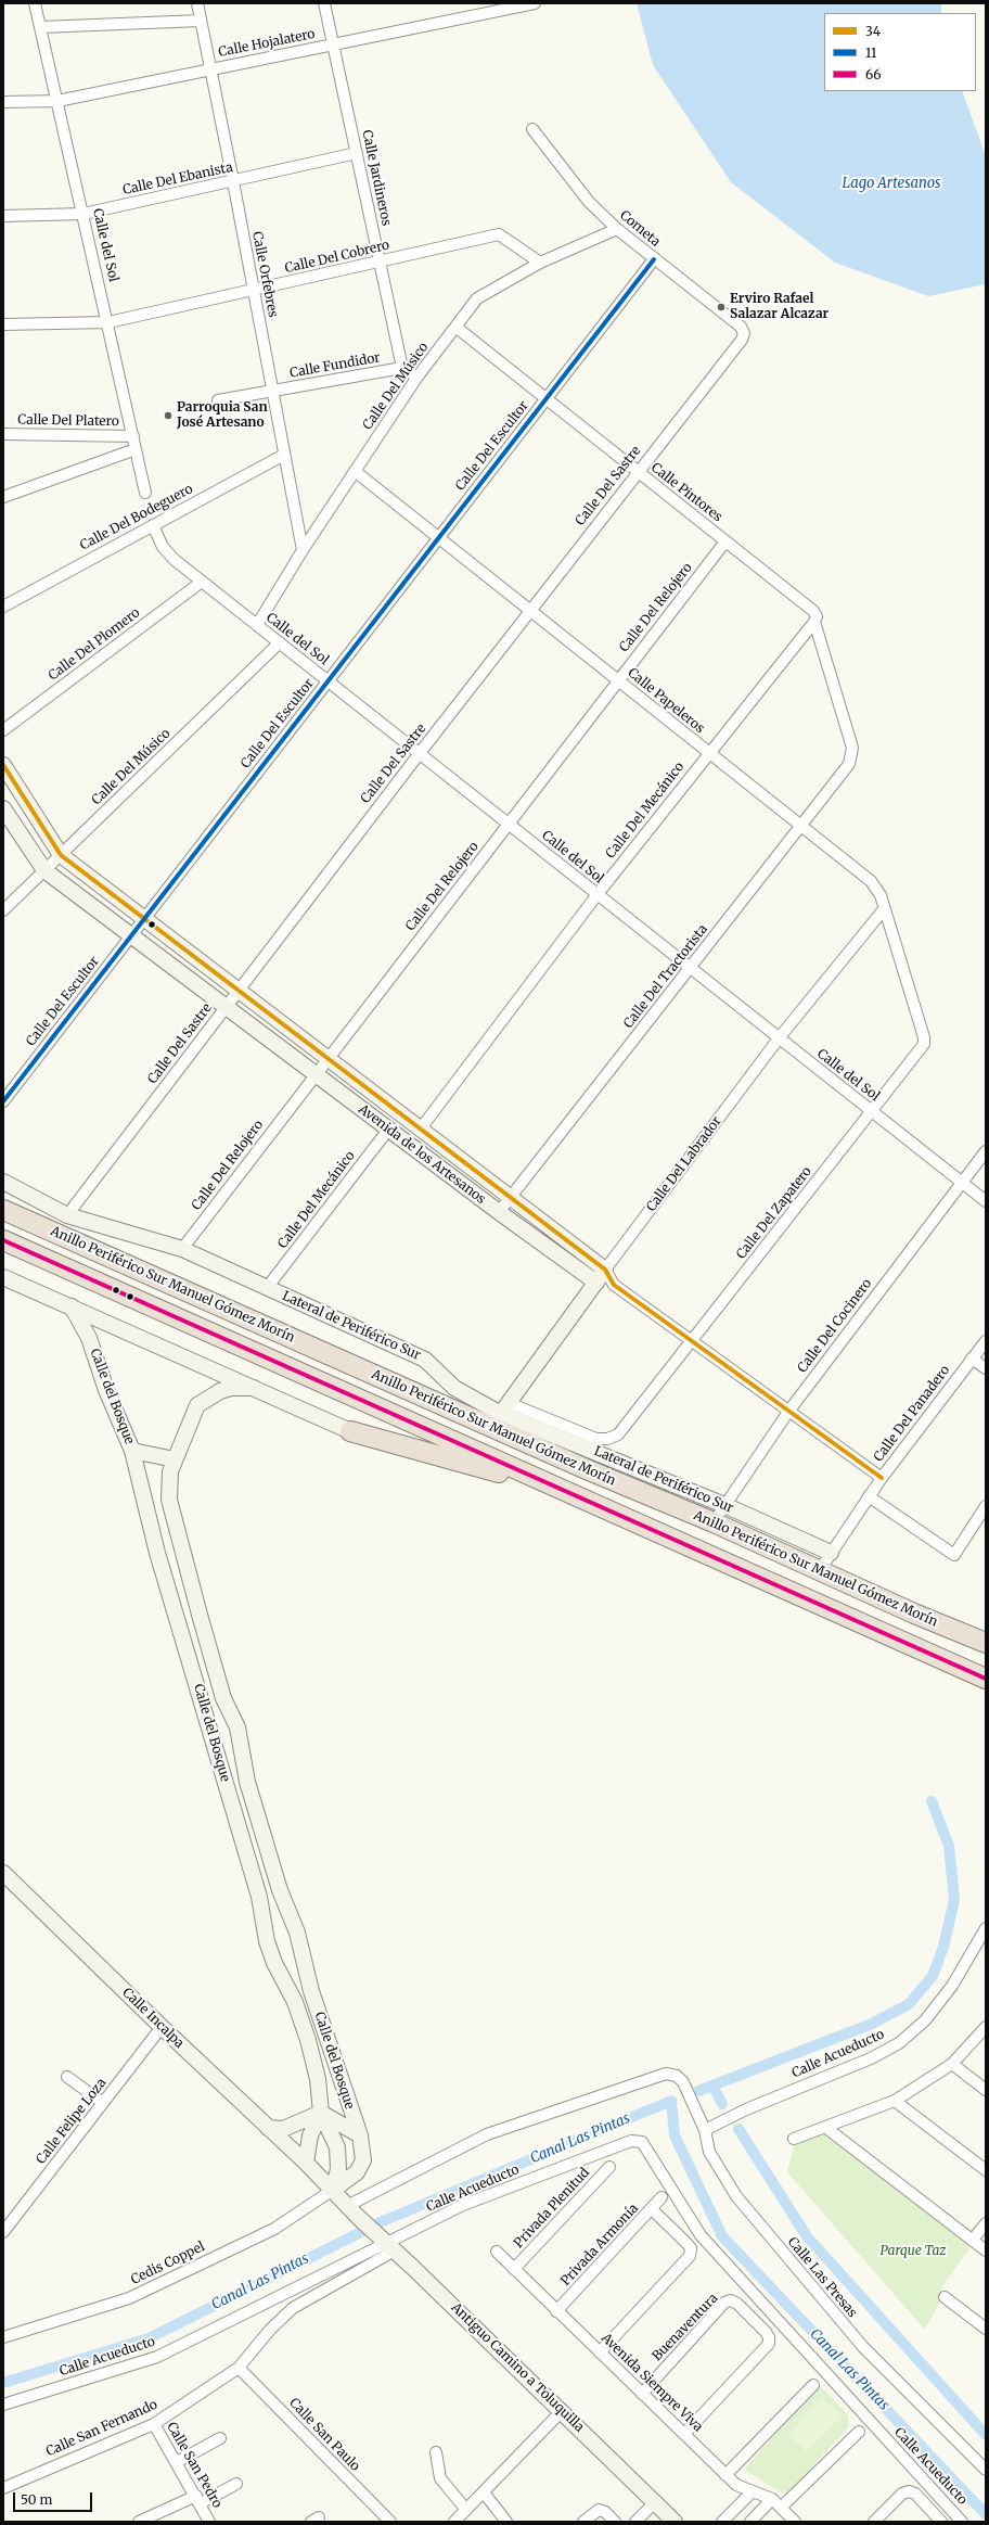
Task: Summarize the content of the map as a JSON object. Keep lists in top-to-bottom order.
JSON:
{
  "streets": {
    "highway": ["Anillo Periférico Sur Manuel Gómez Morín"],
    "street": [
      "Calle Hojalatero",
      "Calle Jardineros",
      "Calle Del Ebanista",
      "Cometa",
      "Calle del Sol",
      "Calle Del Cobrero",
      "Calle Orfebres",
      "Calle Fundidor",
      "Calle Del Músico",
      "Calle Del Platero",
      "Calle Del Escultor",
      "Calle Del Sastre",
      "Calle Pintores",
      "Calle Del Bodeguero",
      "Calle Del Relojero",
      "Calle Del Plomero",
      "Calle Papeleros",
      "Calle Del Mecánico",
      "Calle Del Tractorista",
      "Avenida de los Artesanos",
      "Calle Del Labrador",
      "Calle Del Zapatero",
      "Lateral de Periférico Sur",
      "Calle Del Cocinero",
      "Calle del Bosque",
      "Calle Del Panadero",
      "Calle Incalpa",
      "Calle Acueducto",
      "Calle Felipe Loza",
      "Privada Plenitud",
      "Privada Armonía",
      "Cedis Coppel",
      "Calle Las Presas",
      "Buenaventura",
      "Antiguo Camino a Toluquilla",
      "Avenida Siempre Viva",
      "Calle San Fernando",
      "Calle San Paulo",
      "Calle San Pedro"
    ]
  },
  "crossings": [
    ["Calle Hojalatero", "Calle Jardineros"],
    ["Calle Hojalatero", "Calle del Sol"],
    ["Calle Hojalatero", "Calle Orfebres"],
    ["Calle Jardineros", "Calle Del Ebanista"],
    ["Calle Jardineros", "Calle Del Cobrero"],
    ["Calle Jardineros", "Calle Fundidor"],
    ["Calle Del Ebanista", "Calle del Sol"],
    ["Calle Del Ebanista", "Calle Orfebres"],
    ["Cometa", "Calle Del Músico"],
    ["Cometa", "Calle Del Escultor"],
    ["Cometa", "Calle Del Sastre"],
    ["Calle del Sol", "Calle Del Cobrero"],
    ["Calle del Sol", "Calle Del Músico"],
    ["Calle del Sol", "Calle Del Platero"],
    ["Calle del Sol", "Calle Del Escultor"],
    ["Calle del Sol", "Calle Del Sastre"],
    ["Calle del Sol", "Calle Del Bodeguero"],
    ["Calle del Sol", "Calle Del Relojero"],
    ["Calle del Sol", "Calle Del Plomero"],
    ["Calle del Sol", "Calle Del Mecánico"],
    ["Calle del Sol", "Calle Del Tractorista"],
    ["Calle del Sol", "Calle Del Labrador"],
    ["Calle del Sol", "Calle Del Zapatero"],
    ["Calle del Sol", "Calle Del Cocinero"],
    ["Calle Del Cobrero", "Calle Orfebres"],
    ["Calle Del Cobrero", "Calle Del Músico"],
    ["Calle Orfebres", "Calle Fundidor"],
    ["Calle Orfebres", "Calle Del Músico"],
    ["Calle Orfebres", "Calle Del Bodeguero"],
    ["Calle Del Músico", "Calle Pintores"],
    ["Calle Del Músico", "Calle Papeleros"],
    ["Calle Del Músico", "Avenida de los Artesanos"],
    ["Calle Del Escultor", "Calle Pintores"],
    ["Calle Del Escultor", "Calle Papeleros"],
    ["Calle Del Escultor", "Avenida de los Artesanos"],
    ["Calle Del Sastre", "Calle Pintores"],
    ["Calle Del Sastre", "Calle Papeleros"],
    ["Calle Del Sastre", "Avenida de los Artesanos"],
    ["Calle Del Sastre", "Lateral de Periférico Sur"],
    ["Calle Pintores", "Calle Del Relojero"],
    ["Calle Pintores", "Calle Del Mecánico"],
    ["Calle Pintores", "Calle Del Tractorista"],
    ["Calle Del Relojero", "Calle Papeleros"],
    ["Calle Del Relojero", "Avenida de los Artesanos"],
    ["Calle Del Relojero", "Lateral de Periférico Sur"],
    ["Calle Papeleros", "Calle Del Mecánico"],
    ["Calle Papeleros", "Calle Del Tractorista"],
    ["Calle Papeleros", "Calle Del Zapatero"],
    ["Calle Del Mecánico", "Avenida de los Artesanos"],
    ["Calle Del Mecánico", "Lateral de Periférico Sur"],
    ["Calle Del Tractorista", "Avenida de los Artesanos"],
    ["Avenida de los Artesanos", "Calle Del Labrador"],
    ["Avenida de los Artesanos", "Calle Del Zapatero"],
    ["Avenida de los Artesanos", "Calle Del Cocinero"],
    ["Avenida de los Artesanos", "Calle Del Panadero"],
    ["Calle Del Labrador", "Calle Del Zapatero"],
    ["Calle Del Labrador", "Anillo Periférico Sur Manuel Gómez Morín"],
    ["Calle Del Labrador", "Lateral de Periférico Sur"],
    ["Calle Del Zapatero", "Anillo Periférico Sur Manuel Gómez Morín"],
    ["Calle Del Zapatero", "Lateral de Periférico Sur"],
    ["Anillo Periférico Sur Manuel Gómez Morín", "Lateral de Periférico Sur"],
    ["Anillo Periférico Sur Manuel Gómez Morín", "Calle Del Cocinero"],
    ["Anillo Periférico Sur Manuel Gómez Morín", "Calle Del Panadero"],
    ["Lateral de Periférico Sur", "Calle Del Cocinero"],
    ["Lateral de Periférico Sur", "Calle Del Panadero"],
    ["Calle del Bosque", "Calle Incalpa"],
    ["Calle del Bosque", "Cedis Coppel"],
    ["Calle Incalpa", "Calle Felipe Loza"],
    ["Calle Incalpa", "Cedis Coppel"],
    ["Calle Acueducto", "Calle Las Presas"],
    ["Calle Acueducto", "Antiguo Camino a Toluquilla"],
    ["Calle Acueducto", "Calle San Fernando"],
    ["Privada Plenitud", "Avenida Siempre Viva"],
    ["Privada Armonía", "Avenida Siempre Viva"],
    ["Calle Las Presas", "Antiguo Camino a Toluquilla"],
    ["Buenaventura", "Avenida Siempre Viva"],
    ["Antiguo Camino a Toluquilla", "Calle San Fernando"],
    ["Calle San Fernando", "Calle San Paulo"],
    ["Calle San Fernando", "Calle San Pedro"]
  ],
  "water": ["Lago Artesanos", "Canal Las Pintas"],
  "parks": ["Parque Taz"],
  "places": ["Erviro Rafael Salazar Alcazar", "Parroquia San José Artesano"],
  "lines": ["transit line 11", "transit line 34", "transit line 66"],
  "legend": ["34", "11", "66"],
  "scale_bar": "50 m"
}
